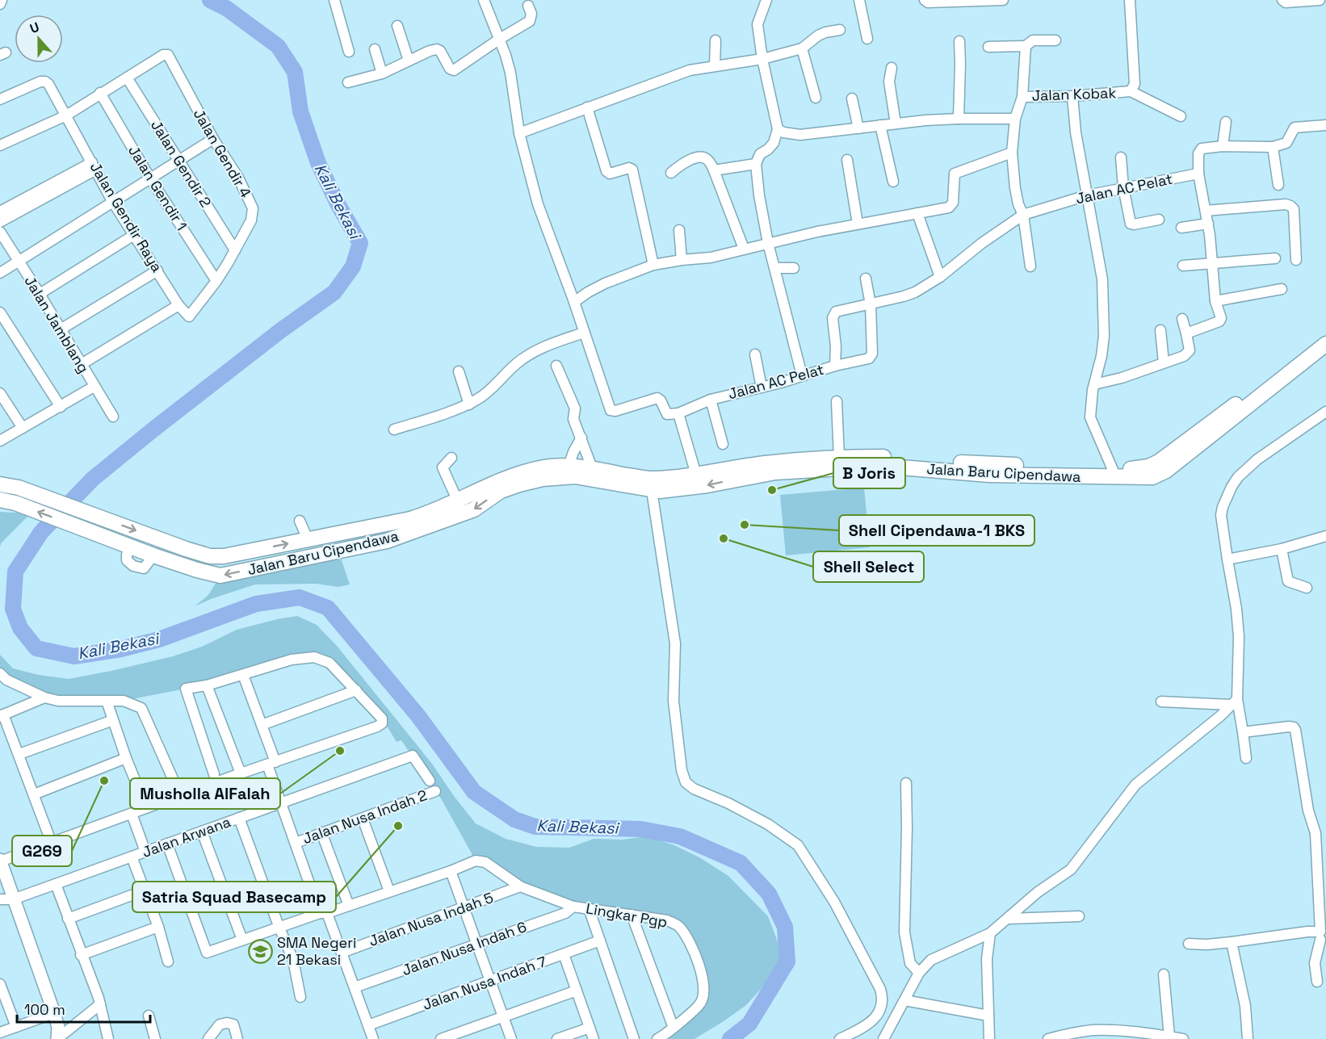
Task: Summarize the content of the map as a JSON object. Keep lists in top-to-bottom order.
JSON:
{
  "streets": {
    "main road": ["Jalan Baru Cipendawa"],
    "street": [
      "Jalan Kobak",
      "Jalan Gendir 4",
      "Jalan Gendir 2",
      "Jalan Gendir 1",
      "Jalan AC Pelat",
      "Jalan Gendir Raya",
      "Jalan Jamblang",
      "Jalan Nusa Indah 2",
      "Jalan Arwana",
      "Lingkar Pgp",
      "Jalan Nusa Indah 5",
      "Jalan Nusa Indah 6",
      "Jalan Nusa Indah 7"
    ]
  },
  "crossings": [
    ["Jalan Kobak", "Jalan AC Pelat"],
    ["Jalan Gendir 4", "Jalan Gendir 2"],
    ["Jalan Gendir 4", "Jalan Gendir 1"],
    ["Jalan Gendir 4", "Jalan Gendir Raya"],
    ["Lingkar Pgp", "Jalan Nusa Indah 5"],
    ["Lingkar Pgp", "Jalan Nusa Indah 6"]
  ],
  "water": ["Kali Bekasi"],
  "places": {
    "other": [
      "B Joris",
      "Shell Cipendawa-1 BKS",
      "Shell Select",
      "Musholla AlFalah",
      "G269",
      "Satria Squad Basecamp"
    ],
    "school or university": ["SMA Negeri 21 Bekasi"]
  },
  "scale_bar": "100 m",
  "north": "top"
}
